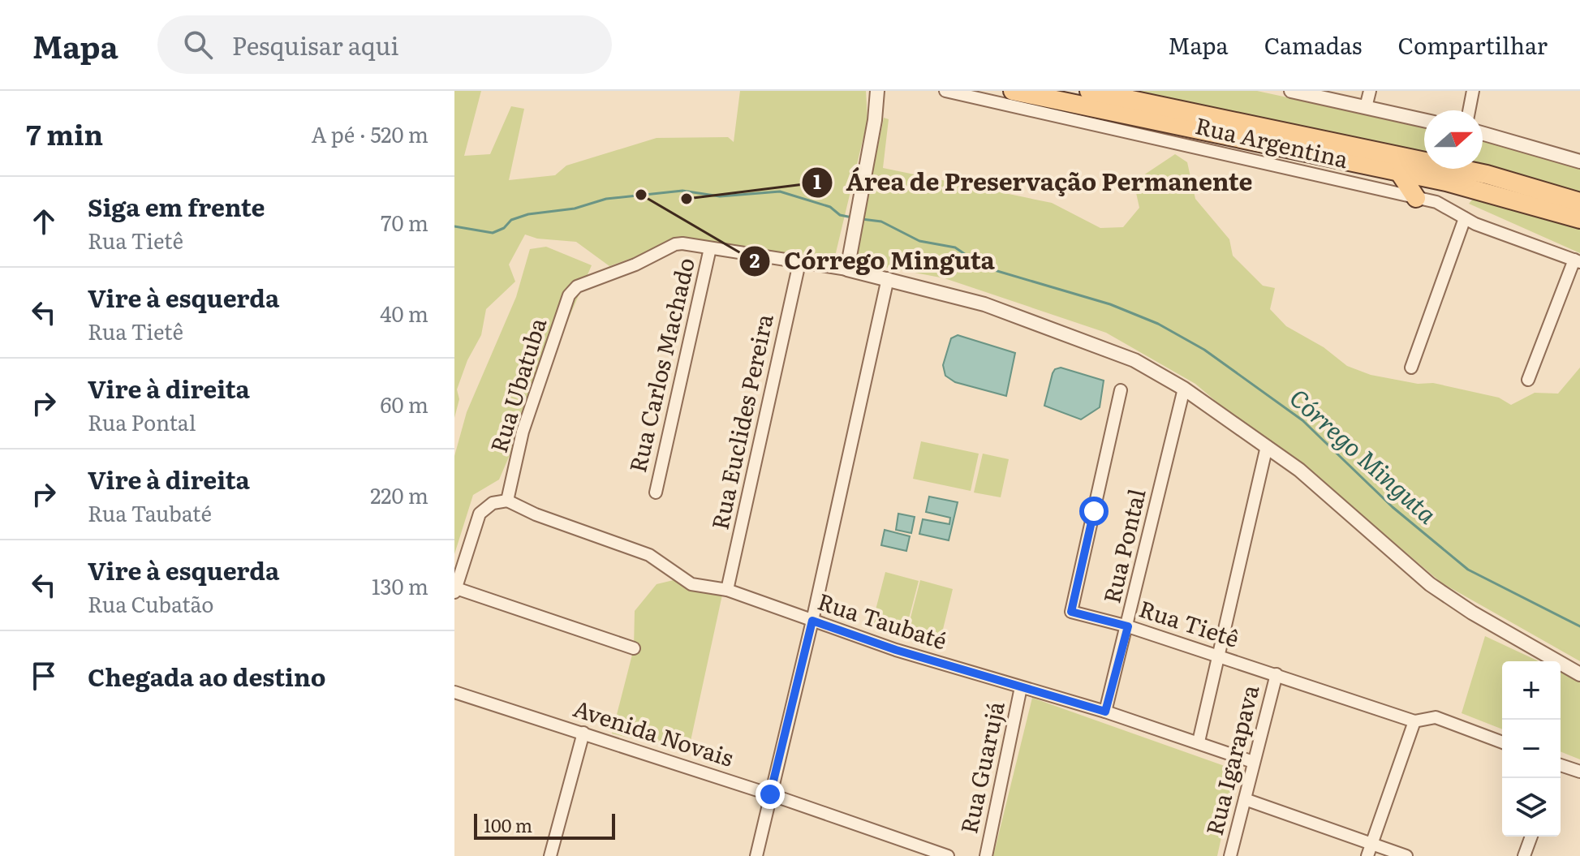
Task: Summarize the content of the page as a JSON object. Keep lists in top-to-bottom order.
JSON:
{
  "streets": {
    "street": [
      "Rua Argentina",
      "Rua Carlos Machado",
      "Rua Ubatuba",
      "Rua Euclides Pereira",
      "Rua Pontal",
      "Rua Taubaté",
      "Rua Tietê",
      "Avenida Novais",
      "Rua Igarapava",
      "Rua Guarujá"
    ]
  },
  "crossings": [
    ["Rua Carlos Machado", "Rua Ubatuba"],
    ["Rua Ubatuba", "Rua Taubaté"],
    ["Rua Euclides Pereira", "Rua Taubaté"],
    ["Rua Pontal", "Rua Taubaté"],
    ["Rua Pontal", "Rua Tietê"],
    ["Rua Taubaté", "Rua Igarapava"],
    ["Rua Taubaté", "Rua Guarujá"],
    ["Rua Tietê", "Rua Igarapava"]
  ],
  "water": ["Córrego Minguta"],
  "places": ["Córrego Minguta", "Área de Preservação Permanente"],
  "scale_bar": "100 m",
  "north": "right",
  "page": {
    "header": "Mapa",
    "search": "Pesquisar aqui",
    "nav": ["Mapa", "Camadas", "Compartilhar"],
    "heading": ["7 min", "A pé · 520 m"],
    "list": [
      ["Siga em frente", "Rua Tietê", "70 m"],
      ["Vire à esquerda", "Rua Tietê", "40 m"],
      ["Vire à direita", "Rua Pontal", "60 m"],
      ["Vire à direita", "Rua Taubaté", "220 m"],
      ["Vire à esquerda", "Rua Cubatão", "130 m"],
      "Chegada ao destino"
    ],
    "map_buttons": ["+", "−"],
    "scale": "100 m"
  }
}
